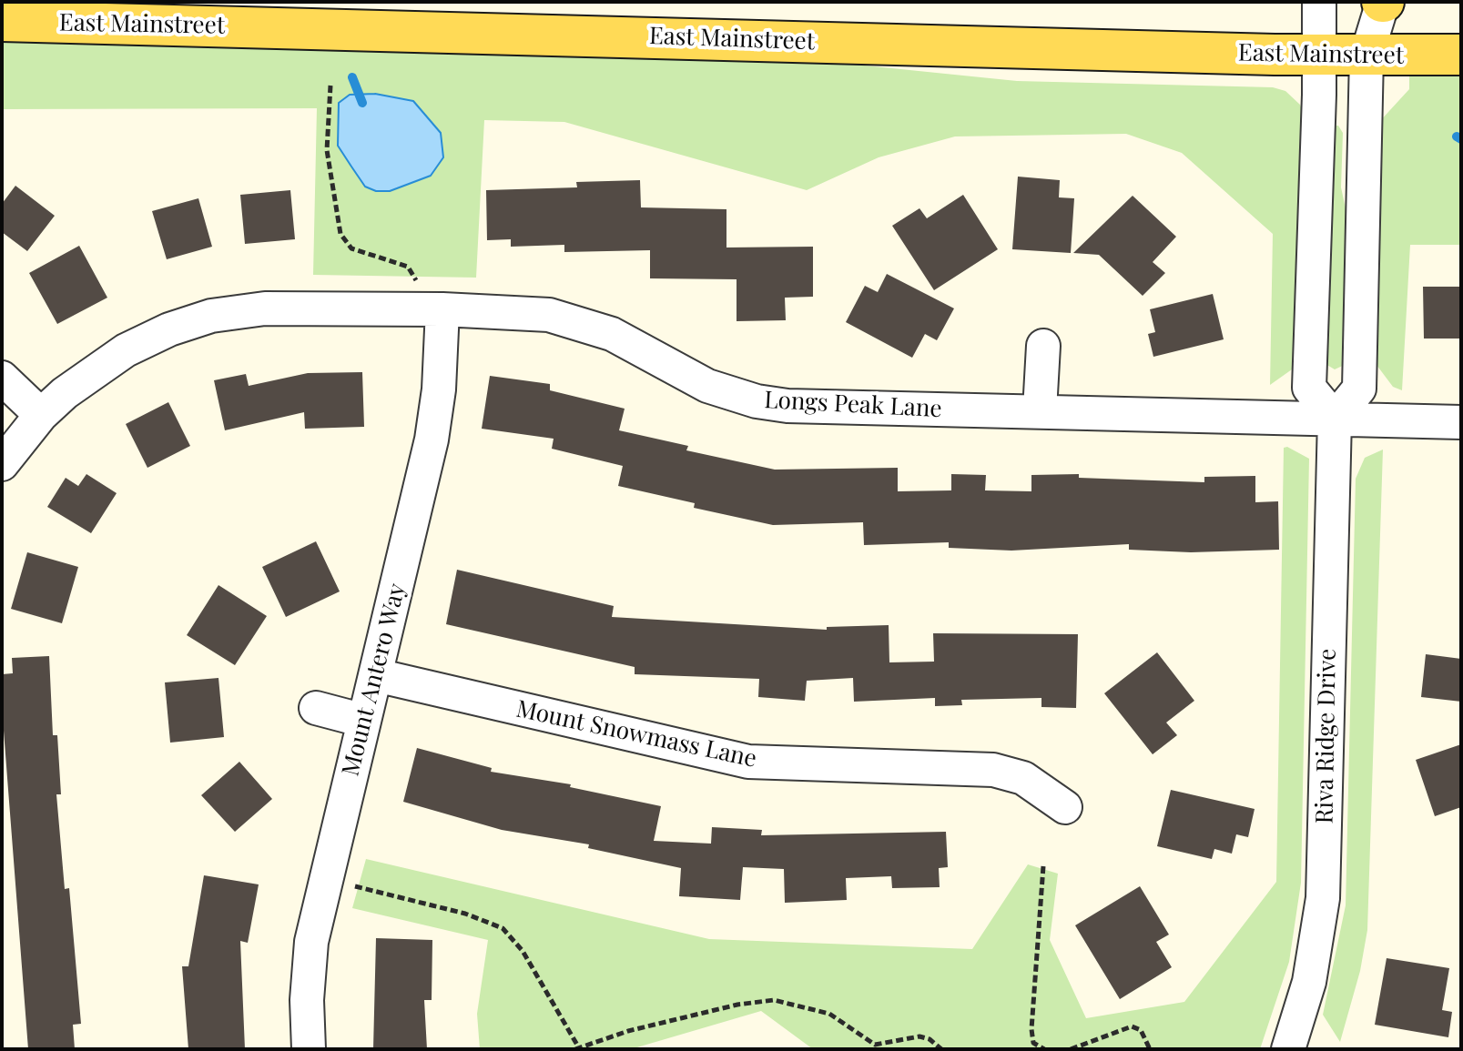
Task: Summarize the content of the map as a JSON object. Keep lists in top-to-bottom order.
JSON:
{
  "streets": {
    "main road": ["East Mainstreet"],
    "street": [
      "Longs Peak Lane",
      "Mount Antero Way",
      "Mount Snowmass Lane",
      "Riva Ridge Drive"
    ]
  },
  "crossings": [
    ["Longs Peak Lane", "Mount Antero Way"],
    ["Longs Peak Lane", "Riva Ridge Drive"],
    ["Mount Antero Way", "Mount Snowmass Lane"]
  ]
}
